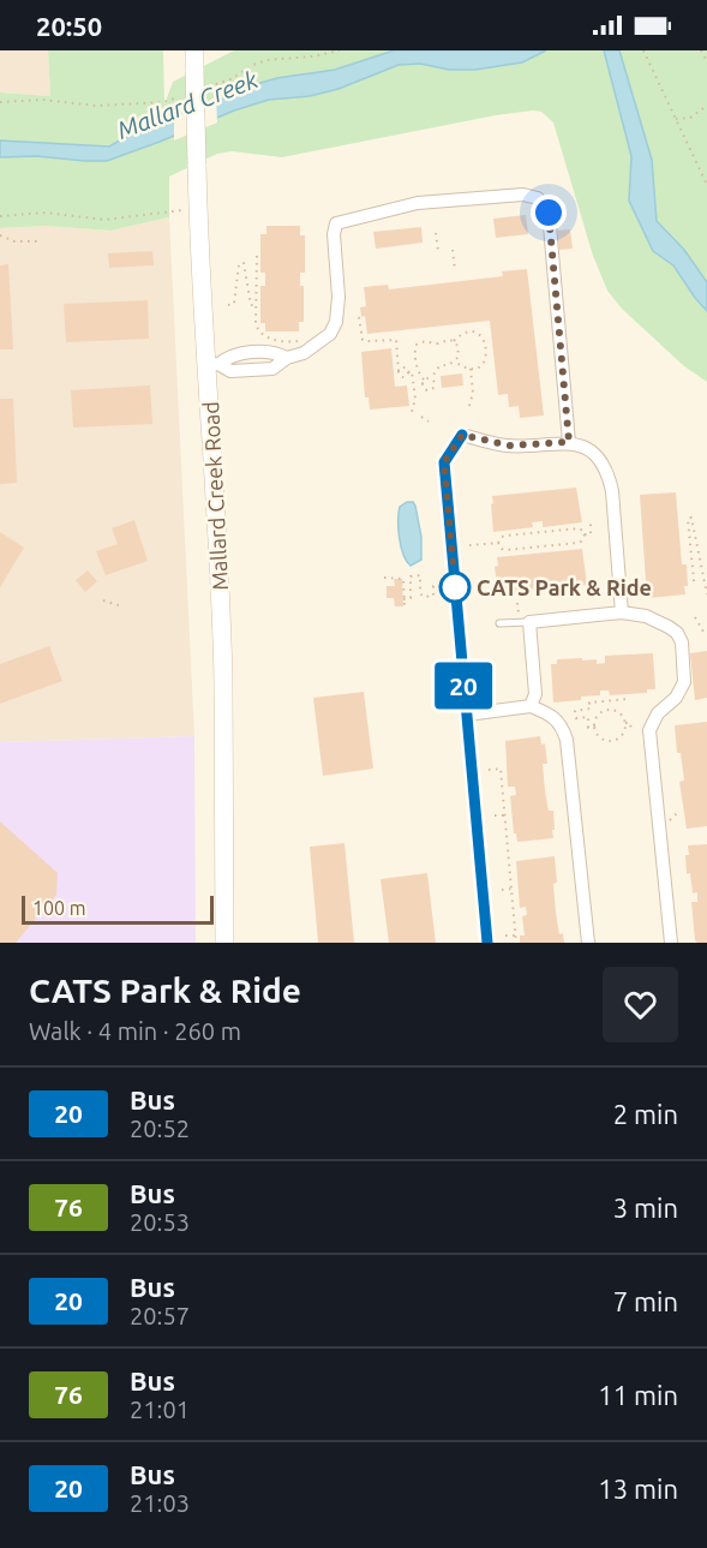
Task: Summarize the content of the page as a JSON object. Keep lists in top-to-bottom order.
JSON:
{
  "streets": {
    "main road": ["Mallard Creek Road"]
  },
  "water": ["Mallard Creek"],
  "places": ["CATS Park & Ride"],
  "lines": ["bus line 20"],
  "scale_bar": "100 m",
  "page": {
    "status": "20:50",
    "on_map": "20",
    "scale": "100 m",
    "heading": ["CATS Park & Ride", "Walk · 4 min · 260 m"],
    "list": [
      {
        "mark": "20",
        "name": "Bus",
        "note": "20:52",
        "value": "2 min"
      },
      {
        "mark": "76",
        "name": "Bus",
        "note": "20:53",
        "value": "3 min"
      },
      {
        "mark": "20",
        "name": "Bus",
        "note": "20:57",
        "value": "7 min"
      },
      {
        "mark": "76",
        "name": "Bus",
        "note": "21:01",
        "value": "11 min"
      },
      {
        "mark": "20",
        "name": "Bus",
        "note": "21:03",
        "value": "13 min"
      }
    ]
  }
}
